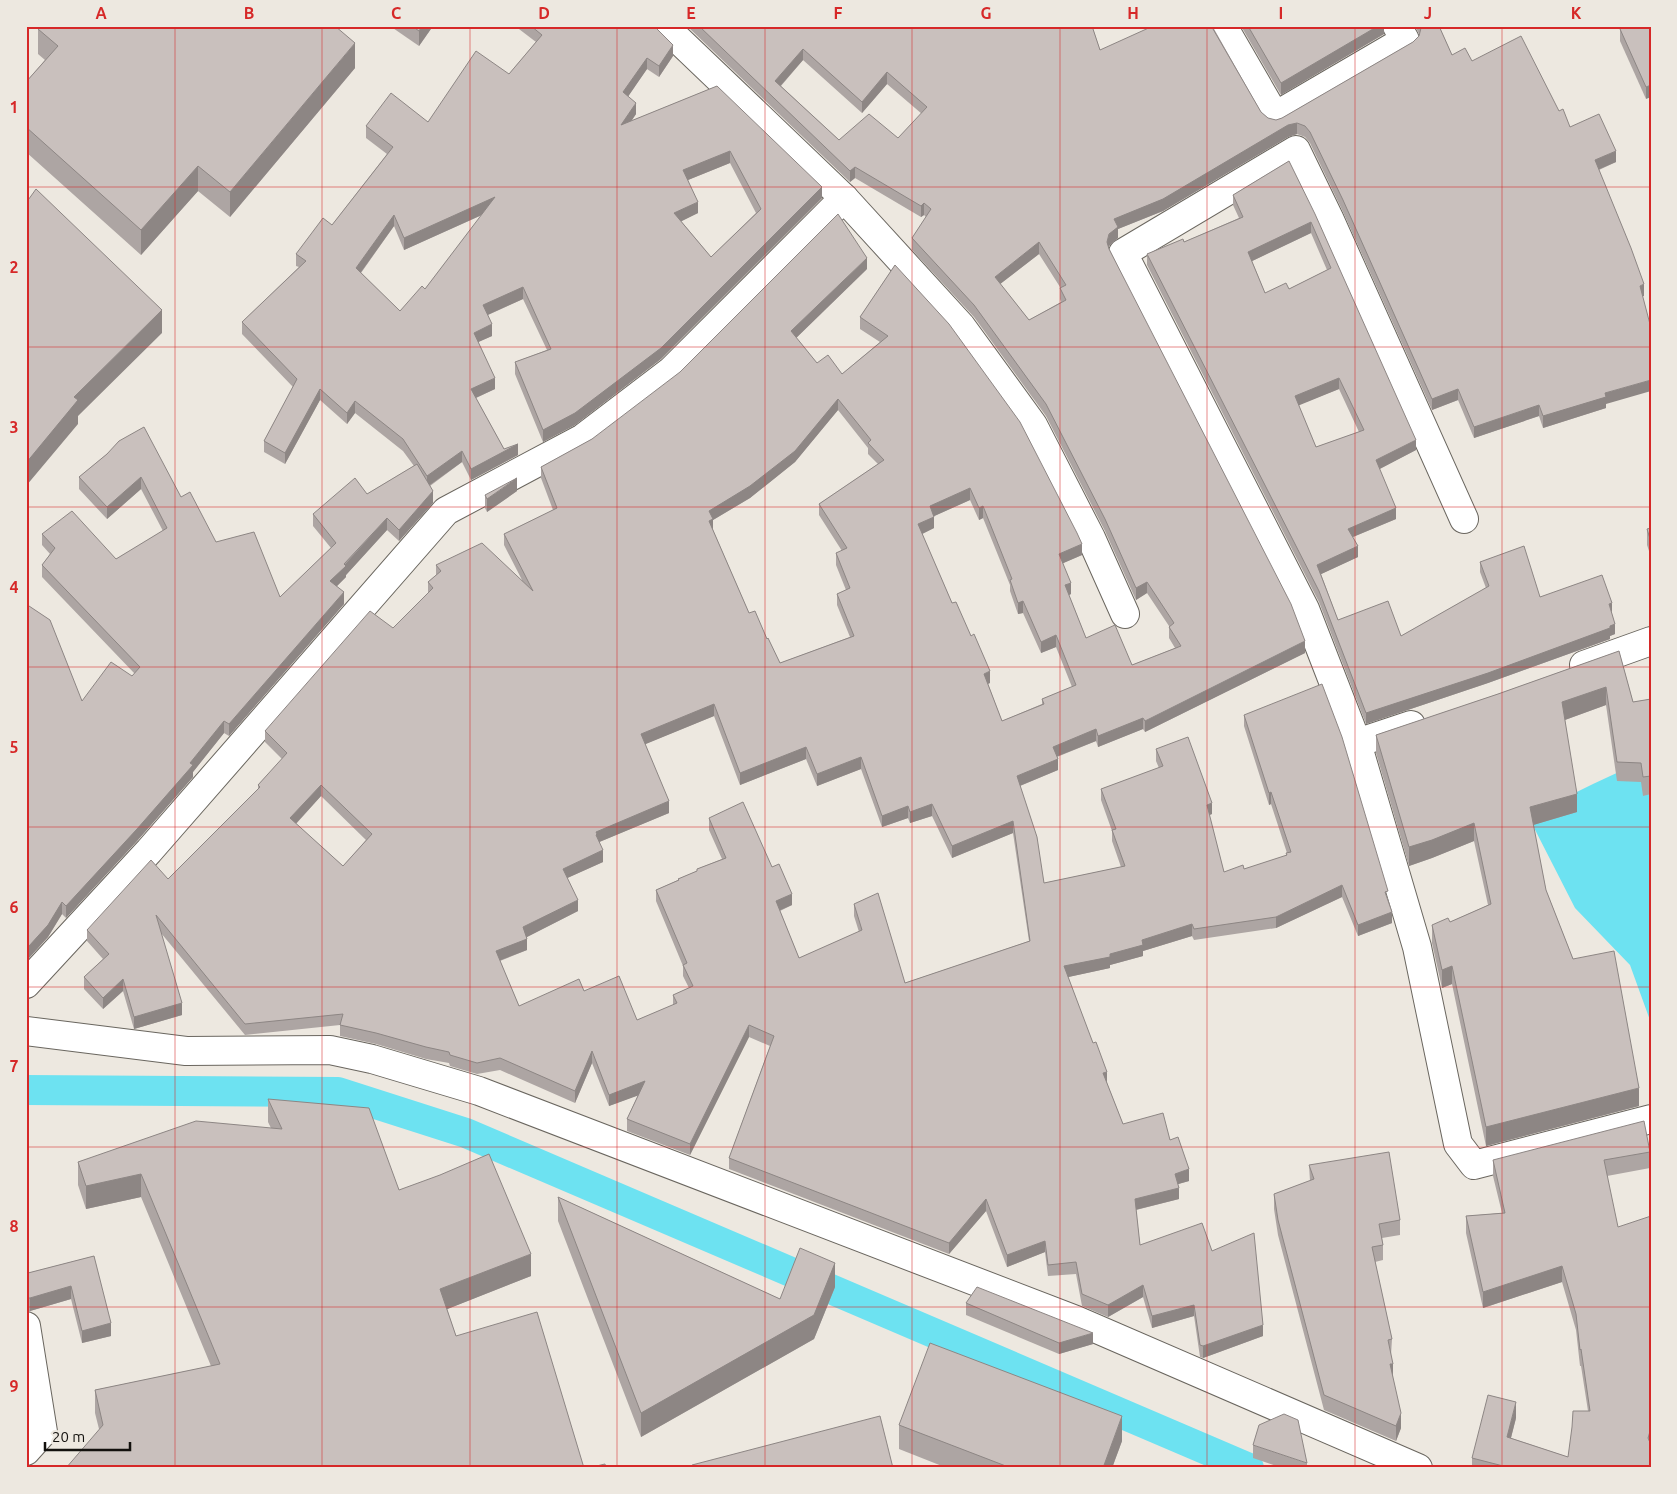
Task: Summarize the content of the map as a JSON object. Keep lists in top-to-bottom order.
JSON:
{
  "scale_bar": "20 m",
  "grid": {
    "columns": [
      "A",
      "B",
      "C",
      "D",
      "E",
      "F",
      "G",
      "H",
      "I",
      "J",
      "K"
    ],
    "rows": [
      "1",
      "2",
      "3",
      "4",
      "5",
      "6",
      "7",
      "8",
      "9"
    ]
  }
}
